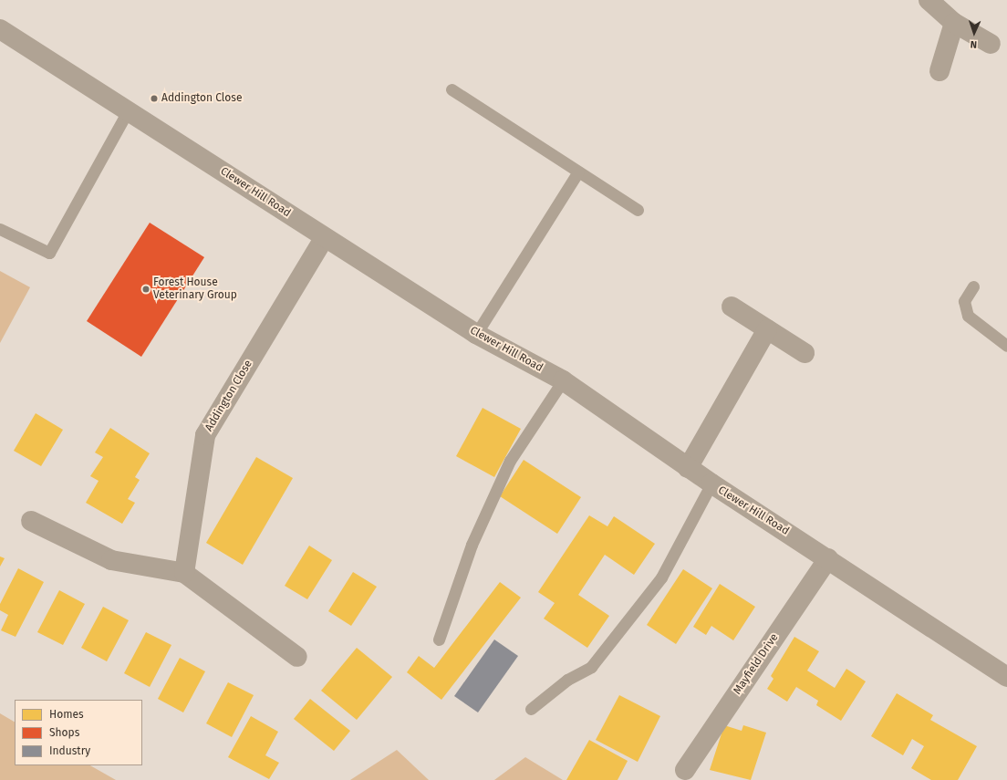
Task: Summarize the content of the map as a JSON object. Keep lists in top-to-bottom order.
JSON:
{
  "streets": {
    "street": ["Clewer Hill Road", "Addington Close", "Mayfield Drive"]
  },
  "crossings": [
    ["Clewer Hill Road", "Addington Close"],
    ["Clewer Hill Road", "Mayfield Drive"]
  ],
  "places": ["Addington Close", "Forest House Veterinary Group"],
  "legend": ["Homes", "Shops", "Industry"],
  "north": "bottom"
}
